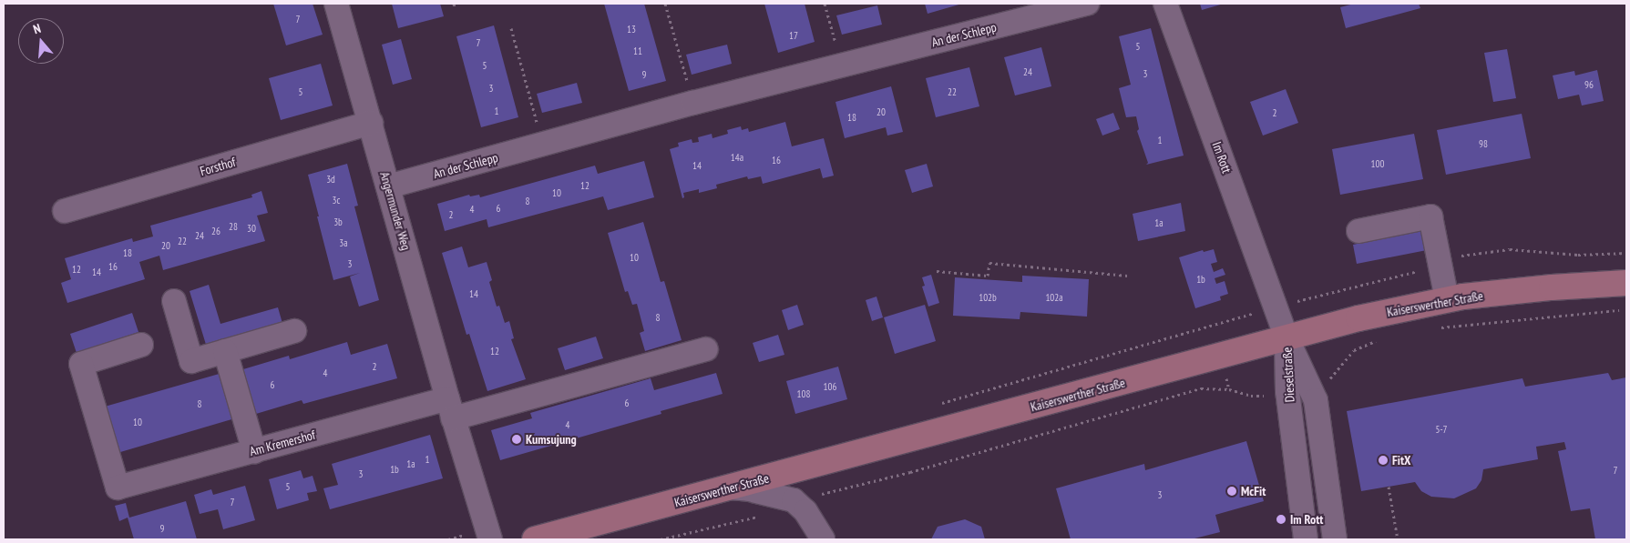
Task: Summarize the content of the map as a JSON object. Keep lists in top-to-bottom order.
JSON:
{
  "streets": {
    "main road": ["Kaiserswerther Straße"],
    "street": [
      "An der Schlepp",
      "Im Rott",
      "Forsthof",
      "Angermunder Weg",
      "Dieselstraße",
      "Am Kremershof"
    ]
  },
  "crossings": [
    ["An der Schlepp", "Angermunder Weg"],
    ["Im Rott", "Kaiserswerther Straße"],
    ["Im Rott", "Dieselstraße"],
    ["Forsthof", "Angermunder Weg"],
    ["Angermunder Weg", "Am Kremershof"],
    ["Kaiserswerther Straße", "Dieselstraße"]
  ],
  "places": [
    "Kumsujung",
    "FitX",
    "McFit",
    "Im Rott"
  ],
  "house_numbers": [
    "7",
    "13",
    "17",
    "7",
    "5",
    "11",
    "5",
    "24",
    "3",
    "9",
    "96",
    "3",
    "5",
    "22",
    "1",
    "20",
    "2",
    "18",
    "1",
    "98",
    "14a",
    "16",
    "100",
    "14",
    "3d",
    "12",
    "10",
    "3c",
    "8",
    "6",
    "4",
    "2",
    "3b",
    "1a",
    "28",
    "30",
    "26",
    "24",
    "22",
    "3a",
    "20",
    "18",
    "10",
    "3",
    "16",
    "12",
    "14",
    "1b",
    "14",
    "102b",
    "102a",
    "8",
    "12",
    "2",
    "4",
    "6",
    "106",
    "108",
    "6",
    "8",
    "10",
    "4",
    "5-7",
    "1",
    "1a",
    "1b",
    "7",
    "3",
    "5",
    "3",
    "7",
    "9"
  ],
  "north": "top"
}
